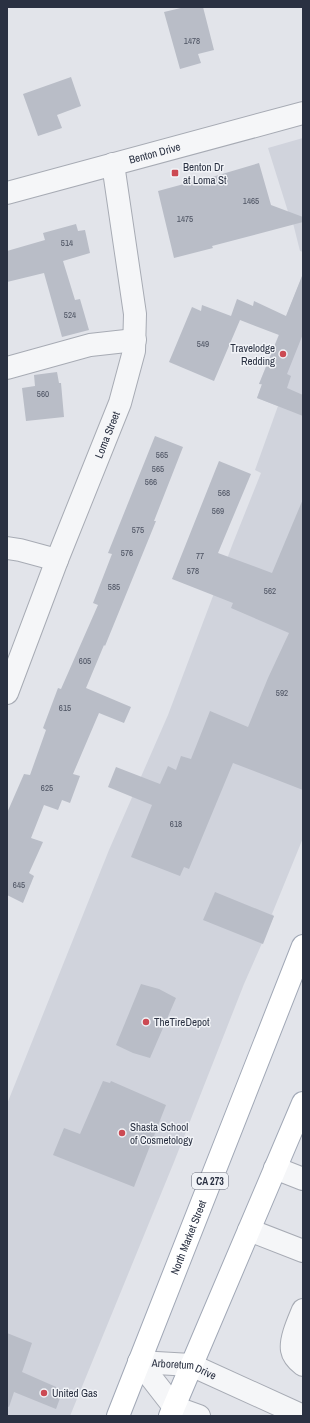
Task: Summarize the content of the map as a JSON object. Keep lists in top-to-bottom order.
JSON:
{
  "streets": {
    "main road": ["CA 273", "North Market Street"],
    "street": ["Benton Drive", "Loma Street", "Arboretum Drive"]
  },
  "crossings": [
    ["Benton Drive", "Loma Street"],
    ["North Market Street", "Arboretum Drive"]
  ],
  "places": {
    "transit": ["Benton Dr at Loma St"],
    "other": [
      "Travelodge Redding",
      "TheTireDepot",
      "Shasta School of Cosmetology",
      "United Gas"
    ]
  },
  "house_numbers": [
    "1478",
    "1465",
    "1475",
    "514",
    "524",
    "549",
    "560",
    "565",
    "565",
    "566",
    "568",
    "569",
    "575",
    "576",
    "77",
    "578",
    "585",
    "562",
    "605",
    "592",
    "615",
    "625",
    "618",
    "645"
  ]
}
